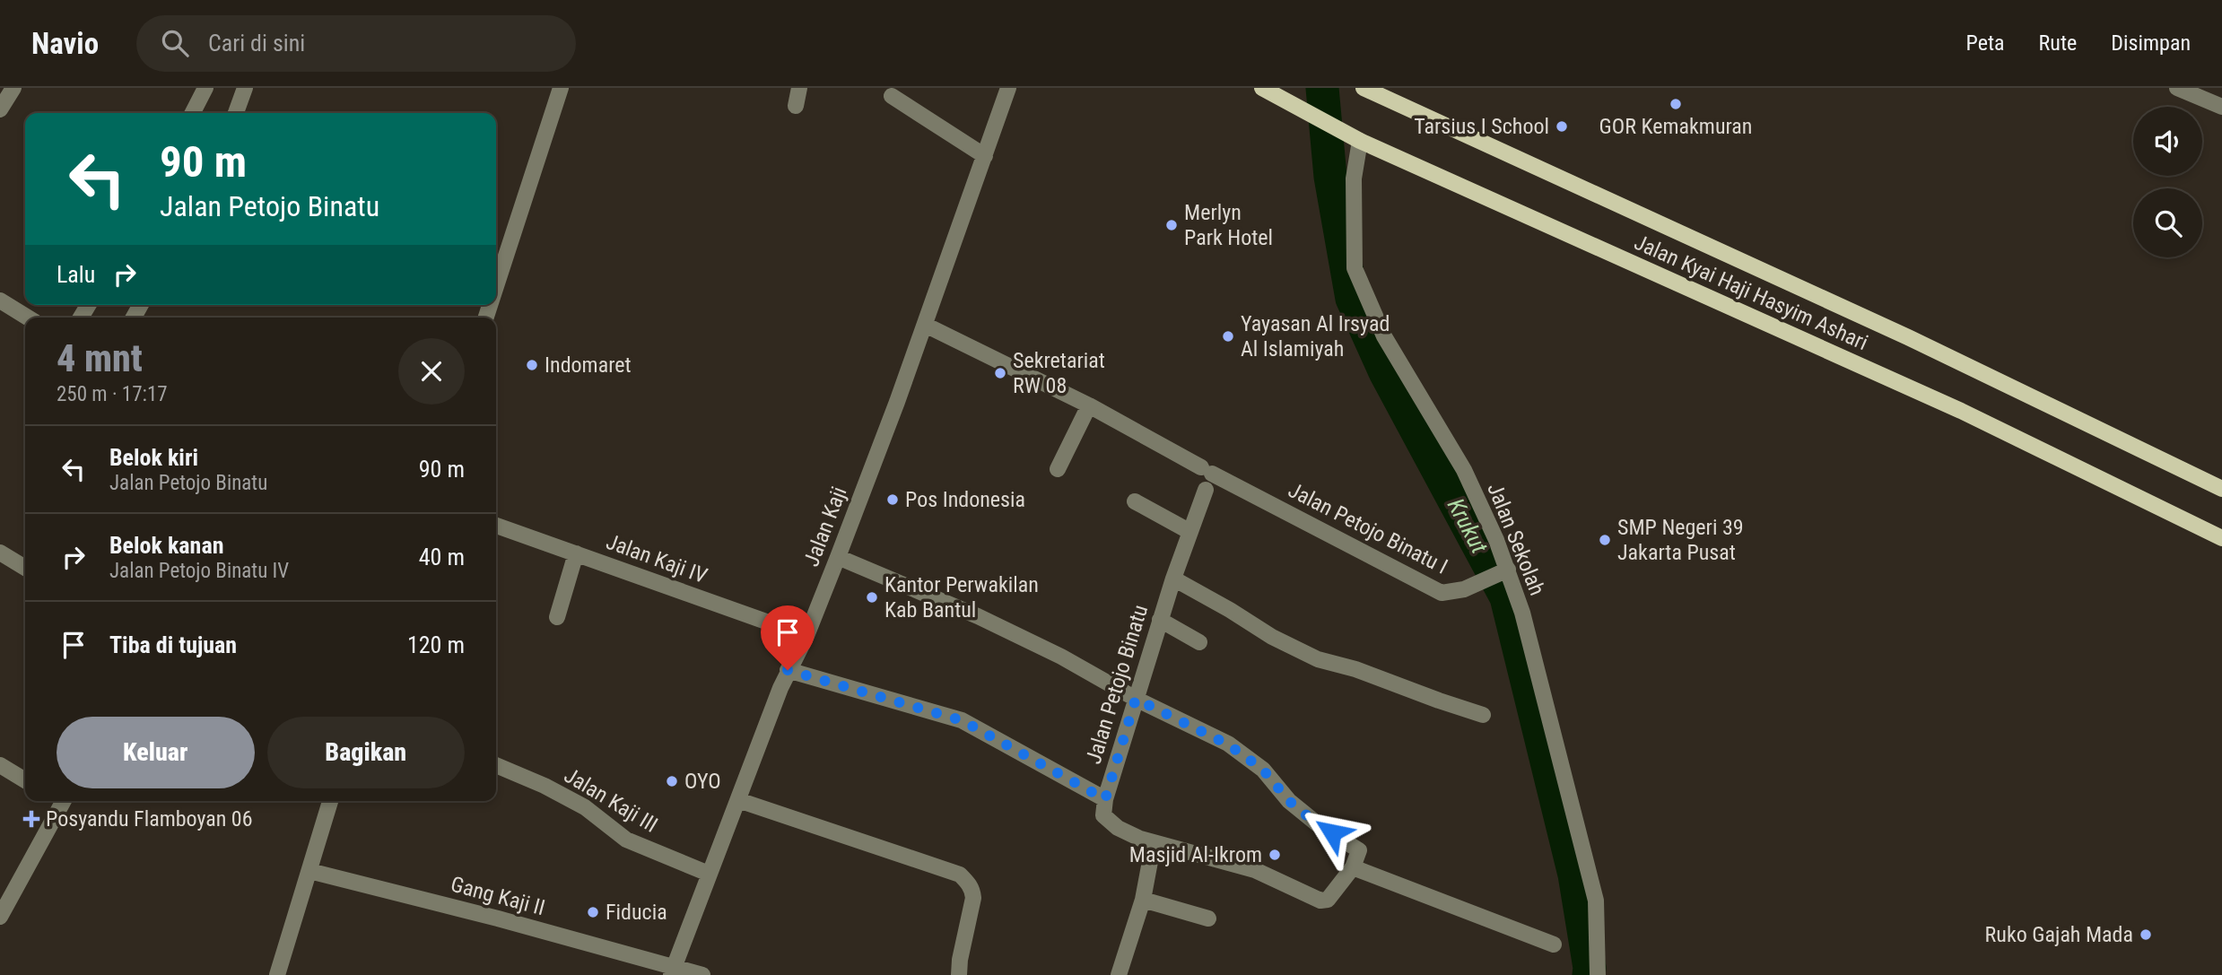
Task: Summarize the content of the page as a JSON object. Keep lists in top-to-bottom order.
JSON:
{
  "streets": {
    "main road": ["Jalan Kyai Haji Hasyim Ashari"],
    "street": [
      "Jalan Kaji",
      "Jalan Petojo Binatu I",
      "Jalan Sekolah",
      "Jalan Kaji IV",
      "Jalan Petojo Binatu",
      "Jalan Kaji III",
      "Gang Kaji II"
    ]
  },
  "crossings": [
    ["Jalan Kyai Haji Hasyim Ashari", "Jalan Sekolah"],
    ["Jalan Kaji", "Jalan Petojo Binatu I"],
    ["Jalan Kaji", "Jalan Kaji IV"],
    ["Jalan Kaji", "Jalan Kaji III"],
    ["Jalan Kaji", "Gang Kaji II"],
    ["Jalan Petojo Binatu I", "Jalan Sekolah"]
  ],
  "water": ["Krukut"],
  "places": {
    "other": [
      "GOR Kemakmuran",
      "Tarsius I School",
      "Merlyn Park Hotel",
      "Yayasan Al Irsyad Al Islamiyah",
      "Indomaret",
      "Sekretariat RW 08",
      "Pos Indonesia",
      "SMP Negeri 39 Jakarta Pusat",
      "Kantor Perwakilan Kab Bantul",
      "OYO",
      "Masjid Al-Ikrom",
      "Fiducia",
      "Ruko Gajah Mada"
    ],
    "health": ["Posyandu Flamboyan 06"]
  },
  "page": {
    "header": "Navio",
    "search": "Cari di sini",
    "nav": ["Peta", "Rute", "Disimpan"],
    "turn": ["90 m", "Jalan Petojo Binatu"],
    "then": "Lalu",
    "heading": ["4 mnt", "250 m · 17:17"],
    "list": [
      {
        "name": "Belok kiri",
        "note": "Jalan Petojo Binatu",
        "value": "90 m"
      },
      {
        "name": "Belok kanan",
        "note": "Jalan Petojo Binatu IV",
        "value": "40 m"
      },
      {
        "name": "Tiba di tujuan",
        "value": "120 m"
      }
    ],
    "buttons": ["Keluar", "Bagikan"]
  }
}
